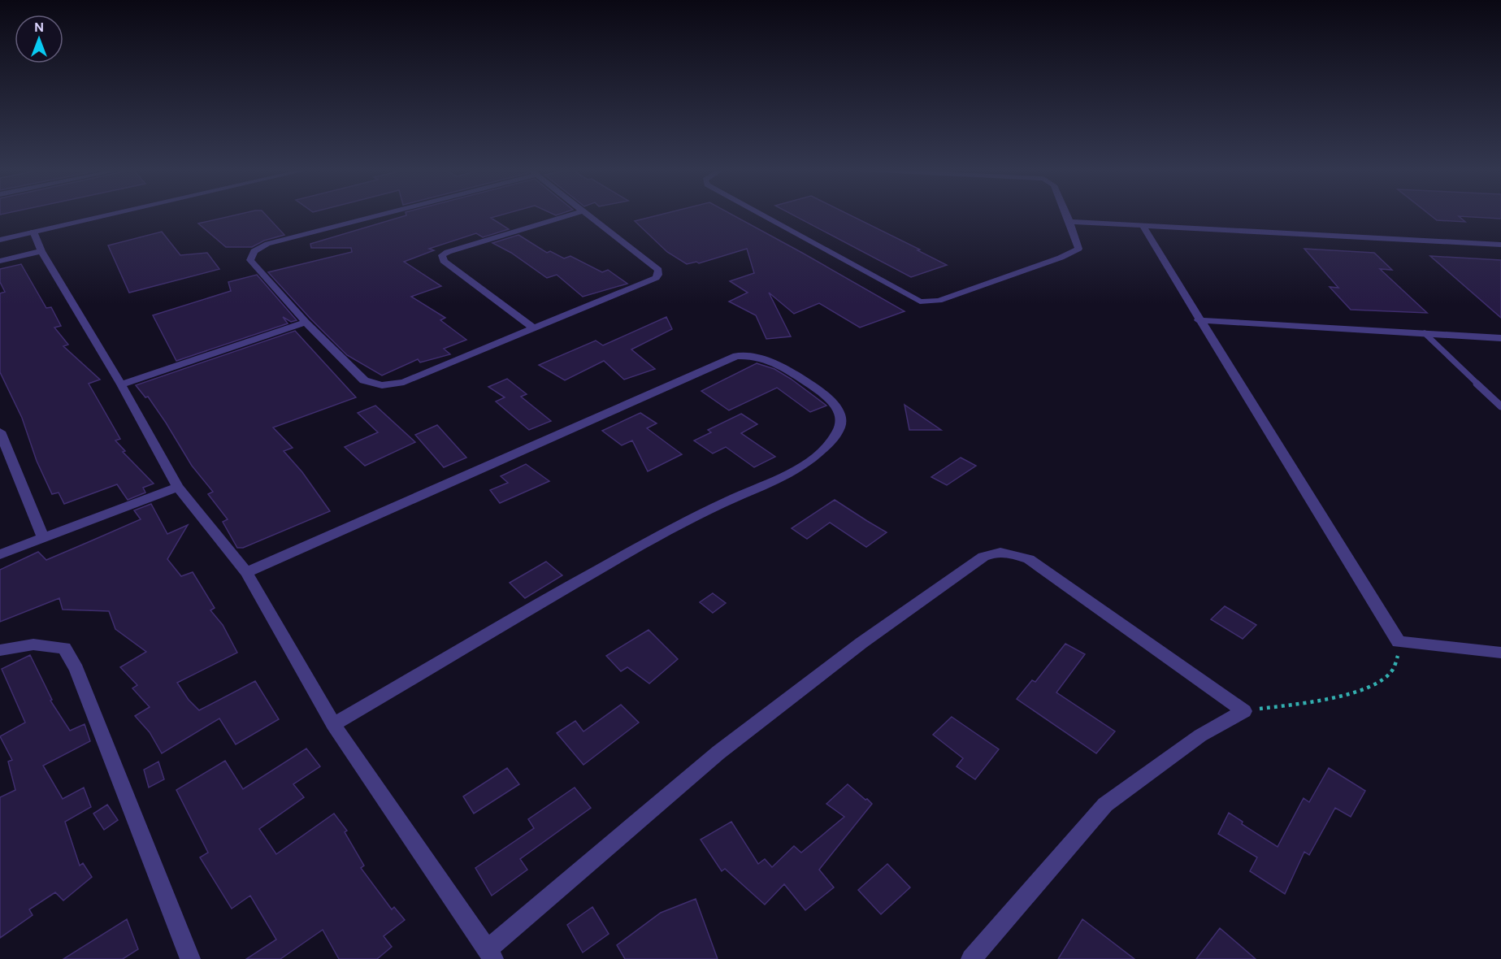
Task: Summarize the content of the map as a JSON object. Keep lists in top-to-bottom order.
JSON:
{
  "north": "top"
}
